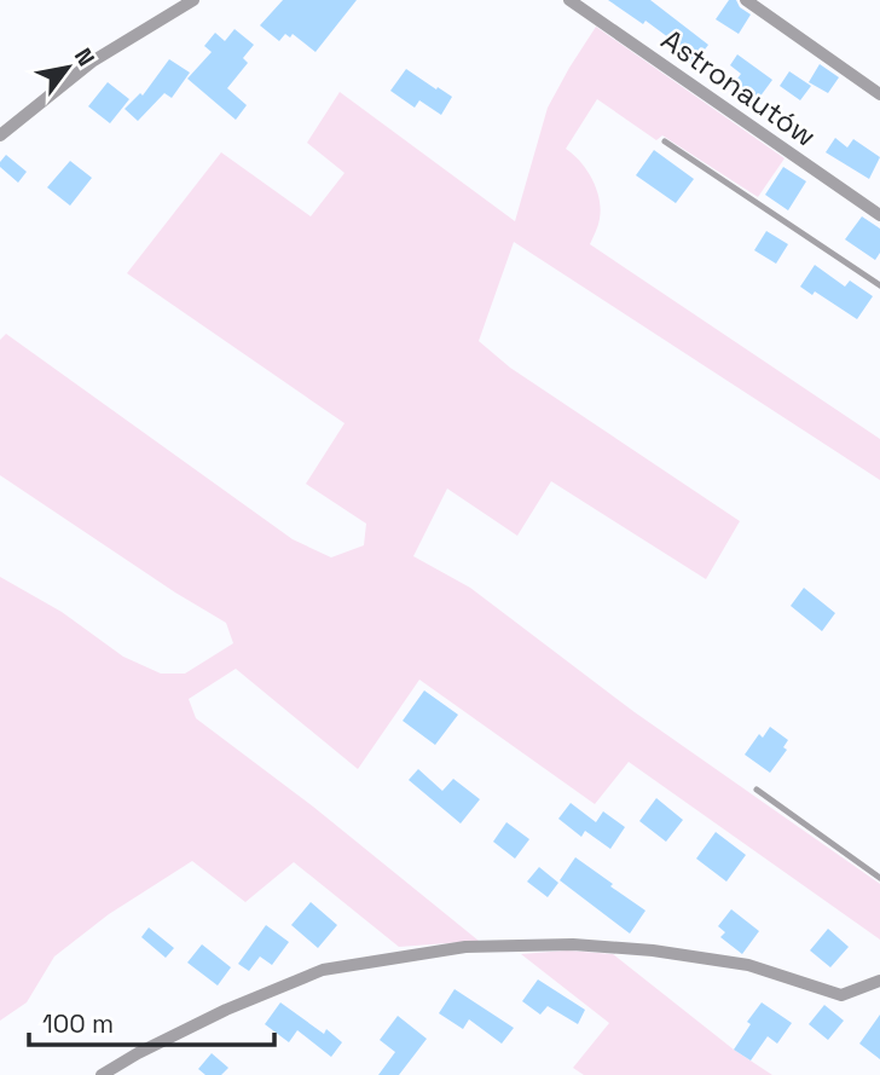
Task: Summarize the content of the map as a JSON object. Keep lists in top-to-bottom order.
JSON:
{
  "streets": {
    "street": ["Astronautów"]
  },
  "scale_bar": "100 m",
  "north": "top right"
}
